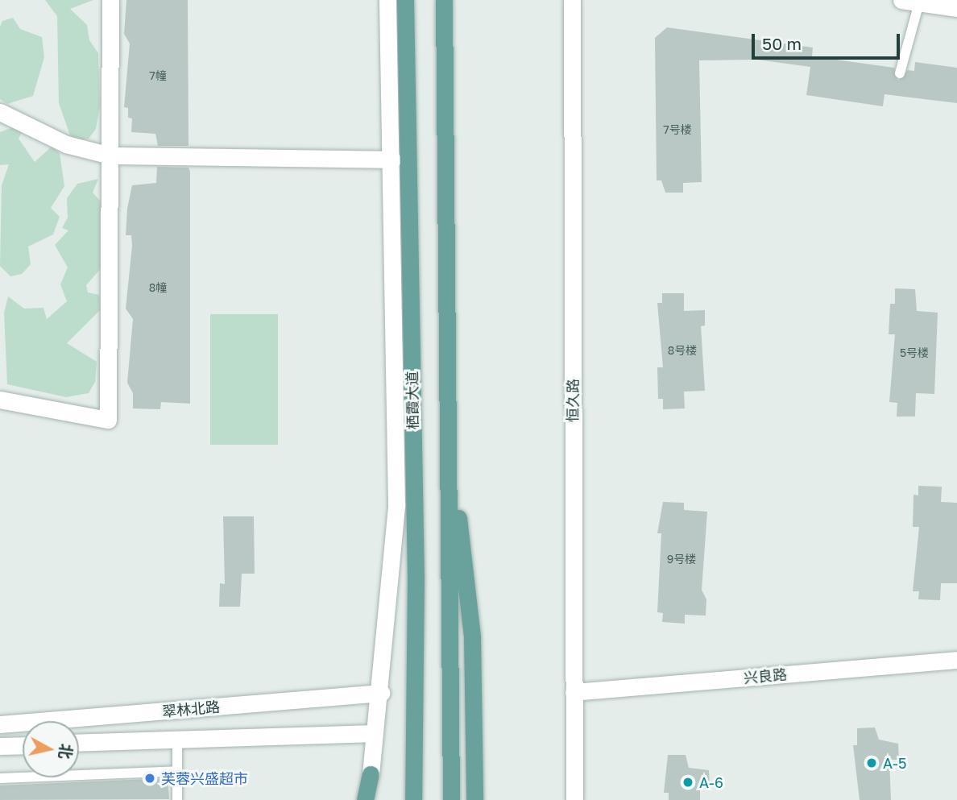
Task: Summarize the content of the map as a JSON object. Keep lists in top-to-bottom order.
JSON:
{
  "streets": {
    "main road": ["栖霞大道"],
    "street": ["恒久路", "兴良路", "翠林北路"]
  },
  "crossings": [
    ["恒久路", "兴良路"]
  ],
  "places": ["A-5", "芙蓉兴盛超市", "A-6"],
  "house_numbers": [
    "7幢",
    "7号楼",
    "8幢",
    "8号楼",
    "5号楼",
    "9号楼"
  ],
  "scale_bar": "50 m",
  "north": "right"
}
